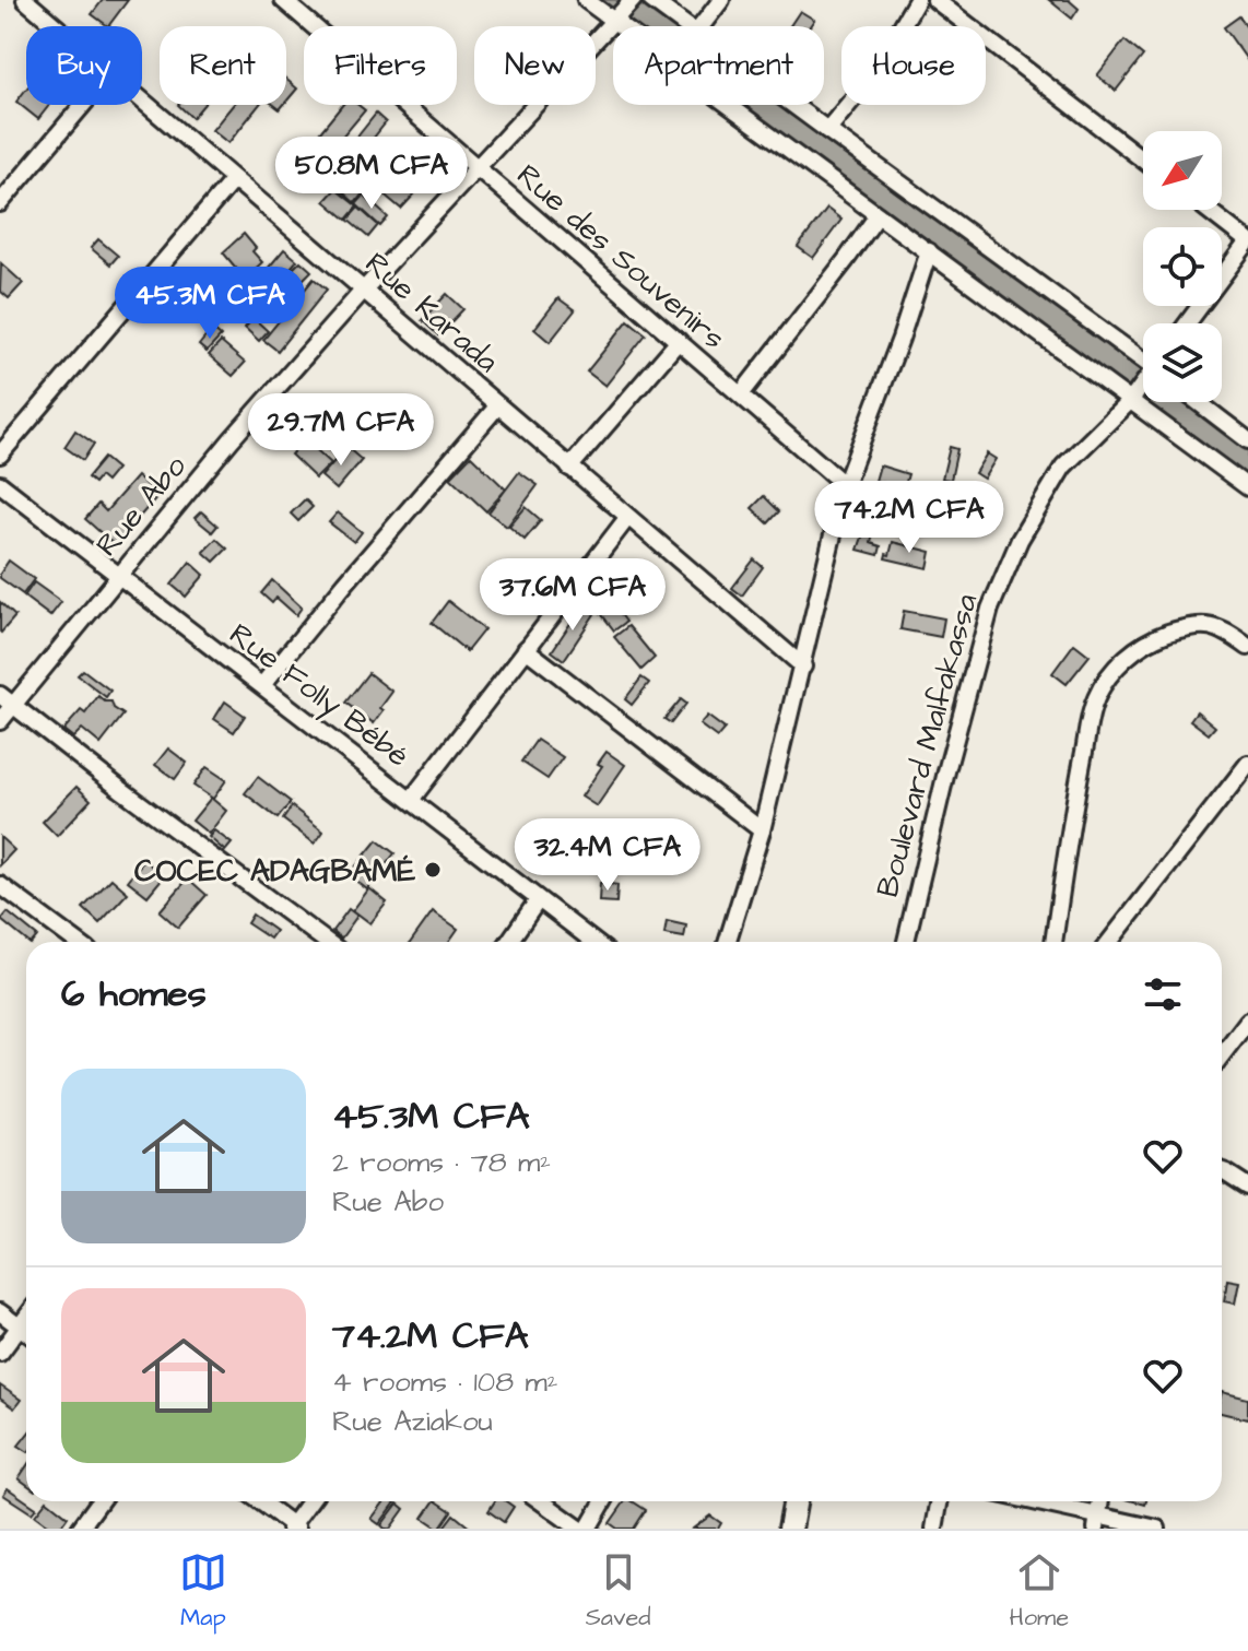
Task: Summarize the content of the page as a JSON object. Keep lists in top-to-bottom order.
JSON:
{
  "streets": {
    "street": [
      "Rue des Souvenirs",
      "Rue Karada",
      "Rue Abo",
      "Rue Folly Bébé",
      "Boulevard Malfakassa"
    ]
  },
  "crossings": [
    ["Rue des Souvenirs", "Rue Abo"],
    ["Rue Karada", "Rue Abo"],
    ["Rue Abo", "Rue Folly Bébé"]
  ],
  "places": ["COCEC ADAGBAMÉ"],
  "north": "bottom left",
  "page": {
    "chip": [
      "Buy",
      "Rent",
      "Filters",
      "New",
      "Apartment",
      "House"
    ],
    "price": [
      "50.8M CFA",
      "45.3M CFA",
      "29.7M CFA",
      "74.2M CFA",
      "37.6M CFA",
      "32.4M CFA"
    ],
    "heading": "6 homes",
    "list": [
      {
        "name": "45.3M CFA",
        "note": "2 rooms · 78 m² · Rue Abo"
      },
      {
        "name": "74.2M CFA",
        "note": "4 rooms · 108 m² · Rue Aziakou"
      }
    ],
    "tabs": ["Map", "Saved", "Home"]
  }
}
